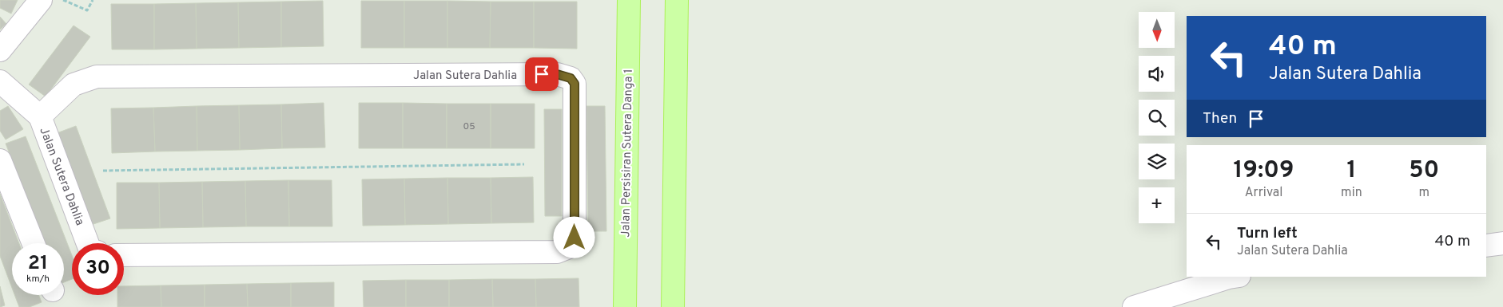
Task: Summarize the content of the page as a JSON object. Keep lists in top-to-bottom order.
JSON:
{
  "streets": {
    "main road": ["Jalan Persisiran Sutera Danga 1"],
    "street": ["Jalan Sutera Dahlia"]
  },
  "house_numbers": ["05"],
  "north": "bottom",
  "page": {
    "map_buttons": "+",
    "turn": ["40 m", "Jalan Sutera Dahlia"],
    "then": "Then",
    "eta": [
      "19:09",
      "Arrival",
      "1",
      "min",
      "50",
      "m"
    ],
    "list": [
      {
        "name": "Turn left",
        "note": "Jalan Sutera Dahlia",
        "value": "40 m"
      }
    ],
    "speed": "21 km/h",
    "limit": "30"
  }
}
